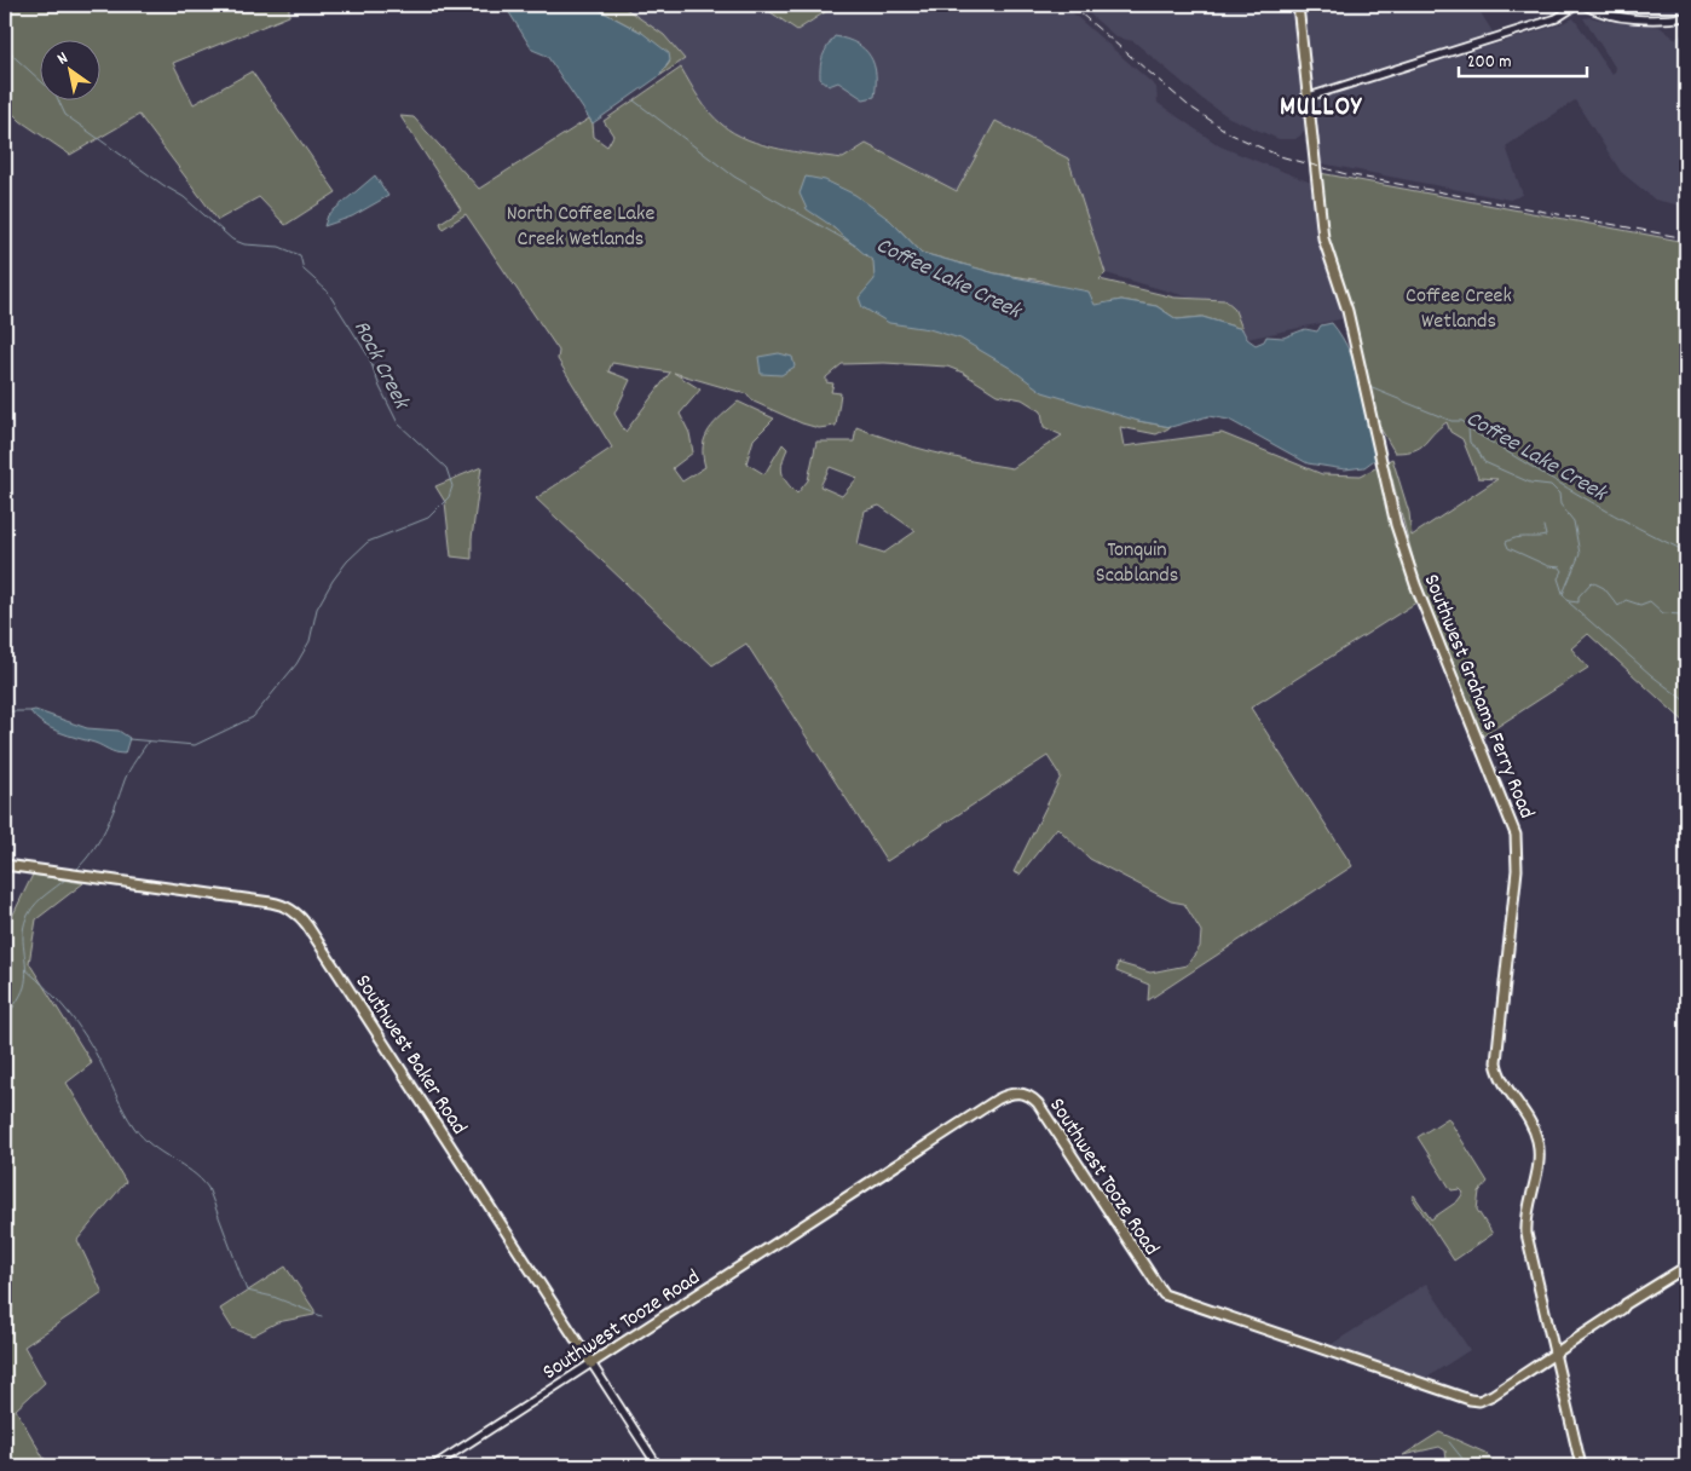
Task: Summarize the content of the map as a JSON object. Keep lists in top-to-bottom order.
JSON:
{
  "streets": {
    "main road": ["Southwest Grahams Ferry Road", "Southwest Baker Road", "Southwest Tooze Road"]
  },
  "crossings": [
    ["Southwest Grahams Ferry Road", "Southwest Tooze Road"],
    ["Southwest Baker Road", "Southwest Tooze Road"]
  ],
  "districts": ["MULLOY"],
  "water": ["Coffee Lake Creek", "Rock Creek"],
  "parks": ["North Coffee Lake Creek Wetlands", "Coffee Creek Wetlands", "Tonquin Scablands"],
  "scale_bar": "200 m",
  "north": "top left"
}
